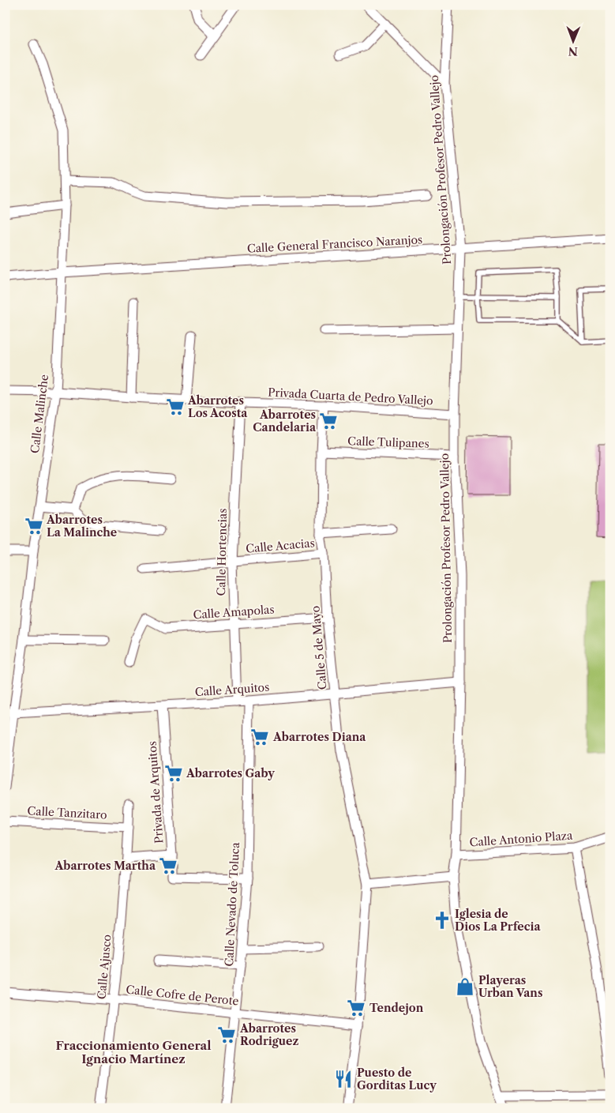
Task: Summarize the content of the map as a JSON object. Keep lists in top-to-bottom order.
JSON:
{
  "streets": {
    "street": [
      "Prolongación Profesor Pedro Vallejo",
      "Calle General Francisco Naranjos",
      "Privada Cuarta de Pedro Vallejo",
      "Calle Malinche",
      "Calle Tulipanes",
      "Calle Acacias",
      "Calle Hortencias",
      "Calle Amapolas",
      "Calle 5 de Mayo",
      "Calle Arquitos",
      "Privada de Arquitos",
      "Calle Tanzitaro",
      "Calle Antonio Plaza",
      "Calle Nevado de Toluca",
      "Calle Ajusco",
      "Calle Cofre de Perote"
    ]
  },
  "crossings": [
    ["Prolongación Profesor Pedro Vallejo", "Calle General Francisco Naranjos"],
    ["Prolongación Profesor Pedro Vallejo", "Privada Cuarta de Pedro Vallejo"],
    ["Prolongación Profesor Pedro Vallejo", "Calle Tulipanes"],
    ["Prolongación Profesor Pedro Vallejo", "Calle Arquitos"],
    ["Prolongación Profesor Pedro Vallejo", "Calle Antonio Plaza"],
    ["Calle General Francisco Naranjos", "Calle Malinche"],
    ["Privada Cuarta de Pedro Vallejo", "Calle Malinche"],
    ["Privada Cuarta de Pedro Vallejo", "Calle Hortencias"],
    ["Privada Cuarta de Pedro Vallejo", "Calle 5 de Mayo"],
    ["Calle Malinche", "Calle Arquitos"],
    ["Calle Tulipanes", "Calle 5 de Mayo"],
    ["Calle Acacias", "Calle Hortencias"],
    ["Calle Acacias", "Calle 5 de Mayo"],
    ["Calle Hortencias", "Calle Amapolas"],
    ["Calle Hortencias", "Calle Arquitos"],
    ["Calle Amapolas", "Calle 5 de Mayo"],
    ["Calle 5 de Mayo", "Calle Arquitos"],
    ["Calle 5 de Mayo", "Calle Cofre de Perote"],
    ["Calle Arquitos", "Privada de Arquitos"],
    ["Calle Arquitos", "Calle Nevado de Toluca"],
    ["Privada de Arquitos", "Calle Nevado de Toluca"],
    ["Calle Tanzitaro", "Calle Ajusco"],
    ["Calle Nevado de Toluca", "Calle Cofre de Perote"],
    ["Calle Ajusco", "Calle Cofre de Perote"]
  ],
  "districts": ["Fraccionamiento General Ignacio Martínez"],
  "places": {
    "supermarket": [
      "Abarrotes Los Acosta",
      "Abarrotes Candelaria",
      "Abarrotes La Malinche",
      "Abarrotes Diana",
      "Abarrotes Gaby",
      "Abarrotes Martha",
      "Tendejon",
      "Abarrotes Rodriguez"
    ],
    "church": ["Iglesia de Dios La Prfecia"],
    "shop": ["Playeras Urban Vans"],
    "restaurant": ["Puesto de Gorditas Lucy"]
  },
  "north": "bottom"
}
